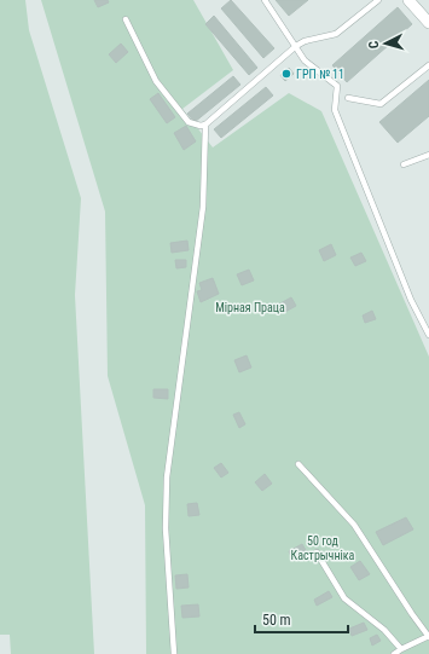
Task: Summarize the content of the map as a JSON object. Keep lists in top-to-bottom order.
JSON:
{
  "parks": ["Мірная Праца", "50 год Кастрычніка"],
  "places": ["ГРП № 11"],
  "scale_bar": "50 m",
  "north": "left"
}
